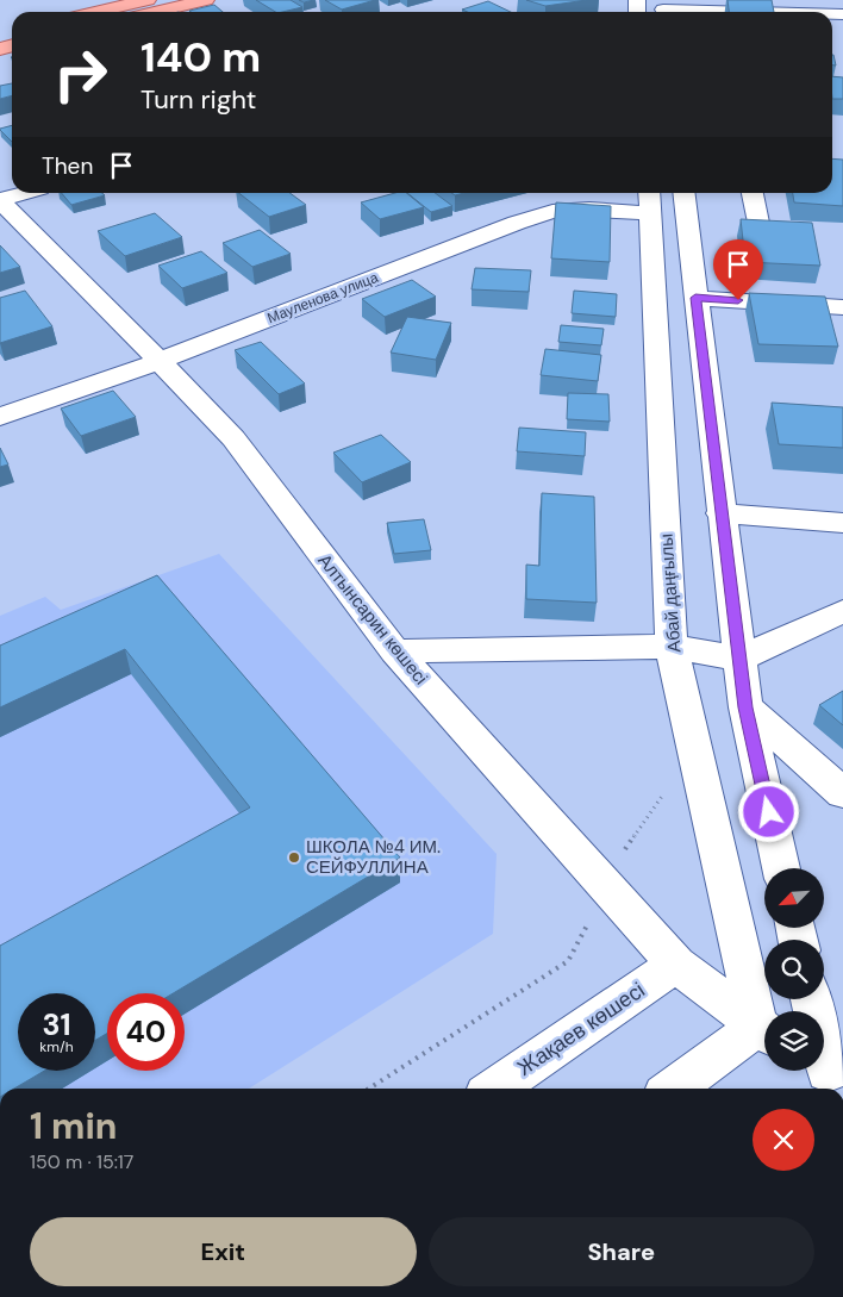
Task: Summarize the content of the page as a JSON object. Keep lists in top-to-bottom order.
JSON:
{
  "streets": {
    "street": [
      "Мауленова улица",
      "Абай даңғылы",
      "Алтынсарин көшесі",
      "Жақаев көшесі"
    ]
  },
  "crossings": [
    ["Мауленова улица", "Абай даңғылы"],
    ["Мауленова улица", "Алтынсарин көшесі"],
    ["Алтынсарин көшесі", "Жақаев көшесі"]
  ],
  "places": ["ШКОЛА №4 ИМ. СЕЙФУЛЛИНА"],
  "north": "bottom left",
  "page": {
    "turn": ["140 m", "Turn right"],
    "then": "Then",
    "speed": "31 km/h",
    "limit": "40",
    "heading": ["1 min", "150 m · 15:17"],
    "buttons": ["Exit", "Share"]
  }
}
